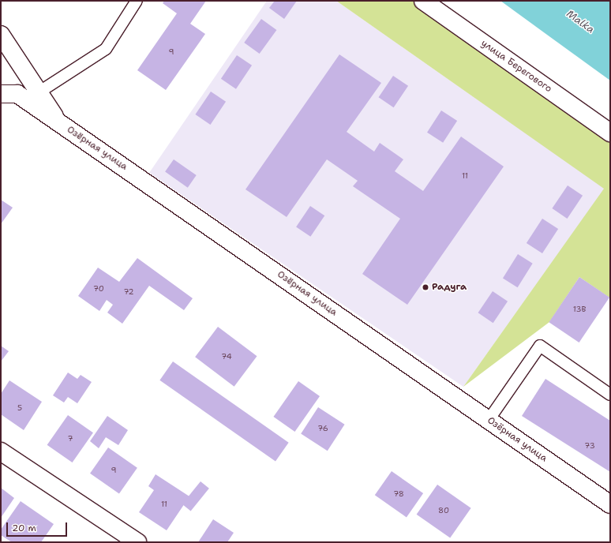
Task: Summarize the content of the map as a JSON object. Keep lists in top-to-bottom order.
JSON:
{
  "streets": {
    "street": ["улица Берегового", "Озёрная улица"]
  },
  "water": ["Malka"],
  "places": ["Радуга"],
  "house_numbers": [
    "9",
    "11",
    "70",
    "72",
    "13В",
    "74",
    "5",
    "76",
    "7",
    "73",
    "9",
    "78",
    "11",
    "80"
  ],
  "scale_bar": "20 m"
}
